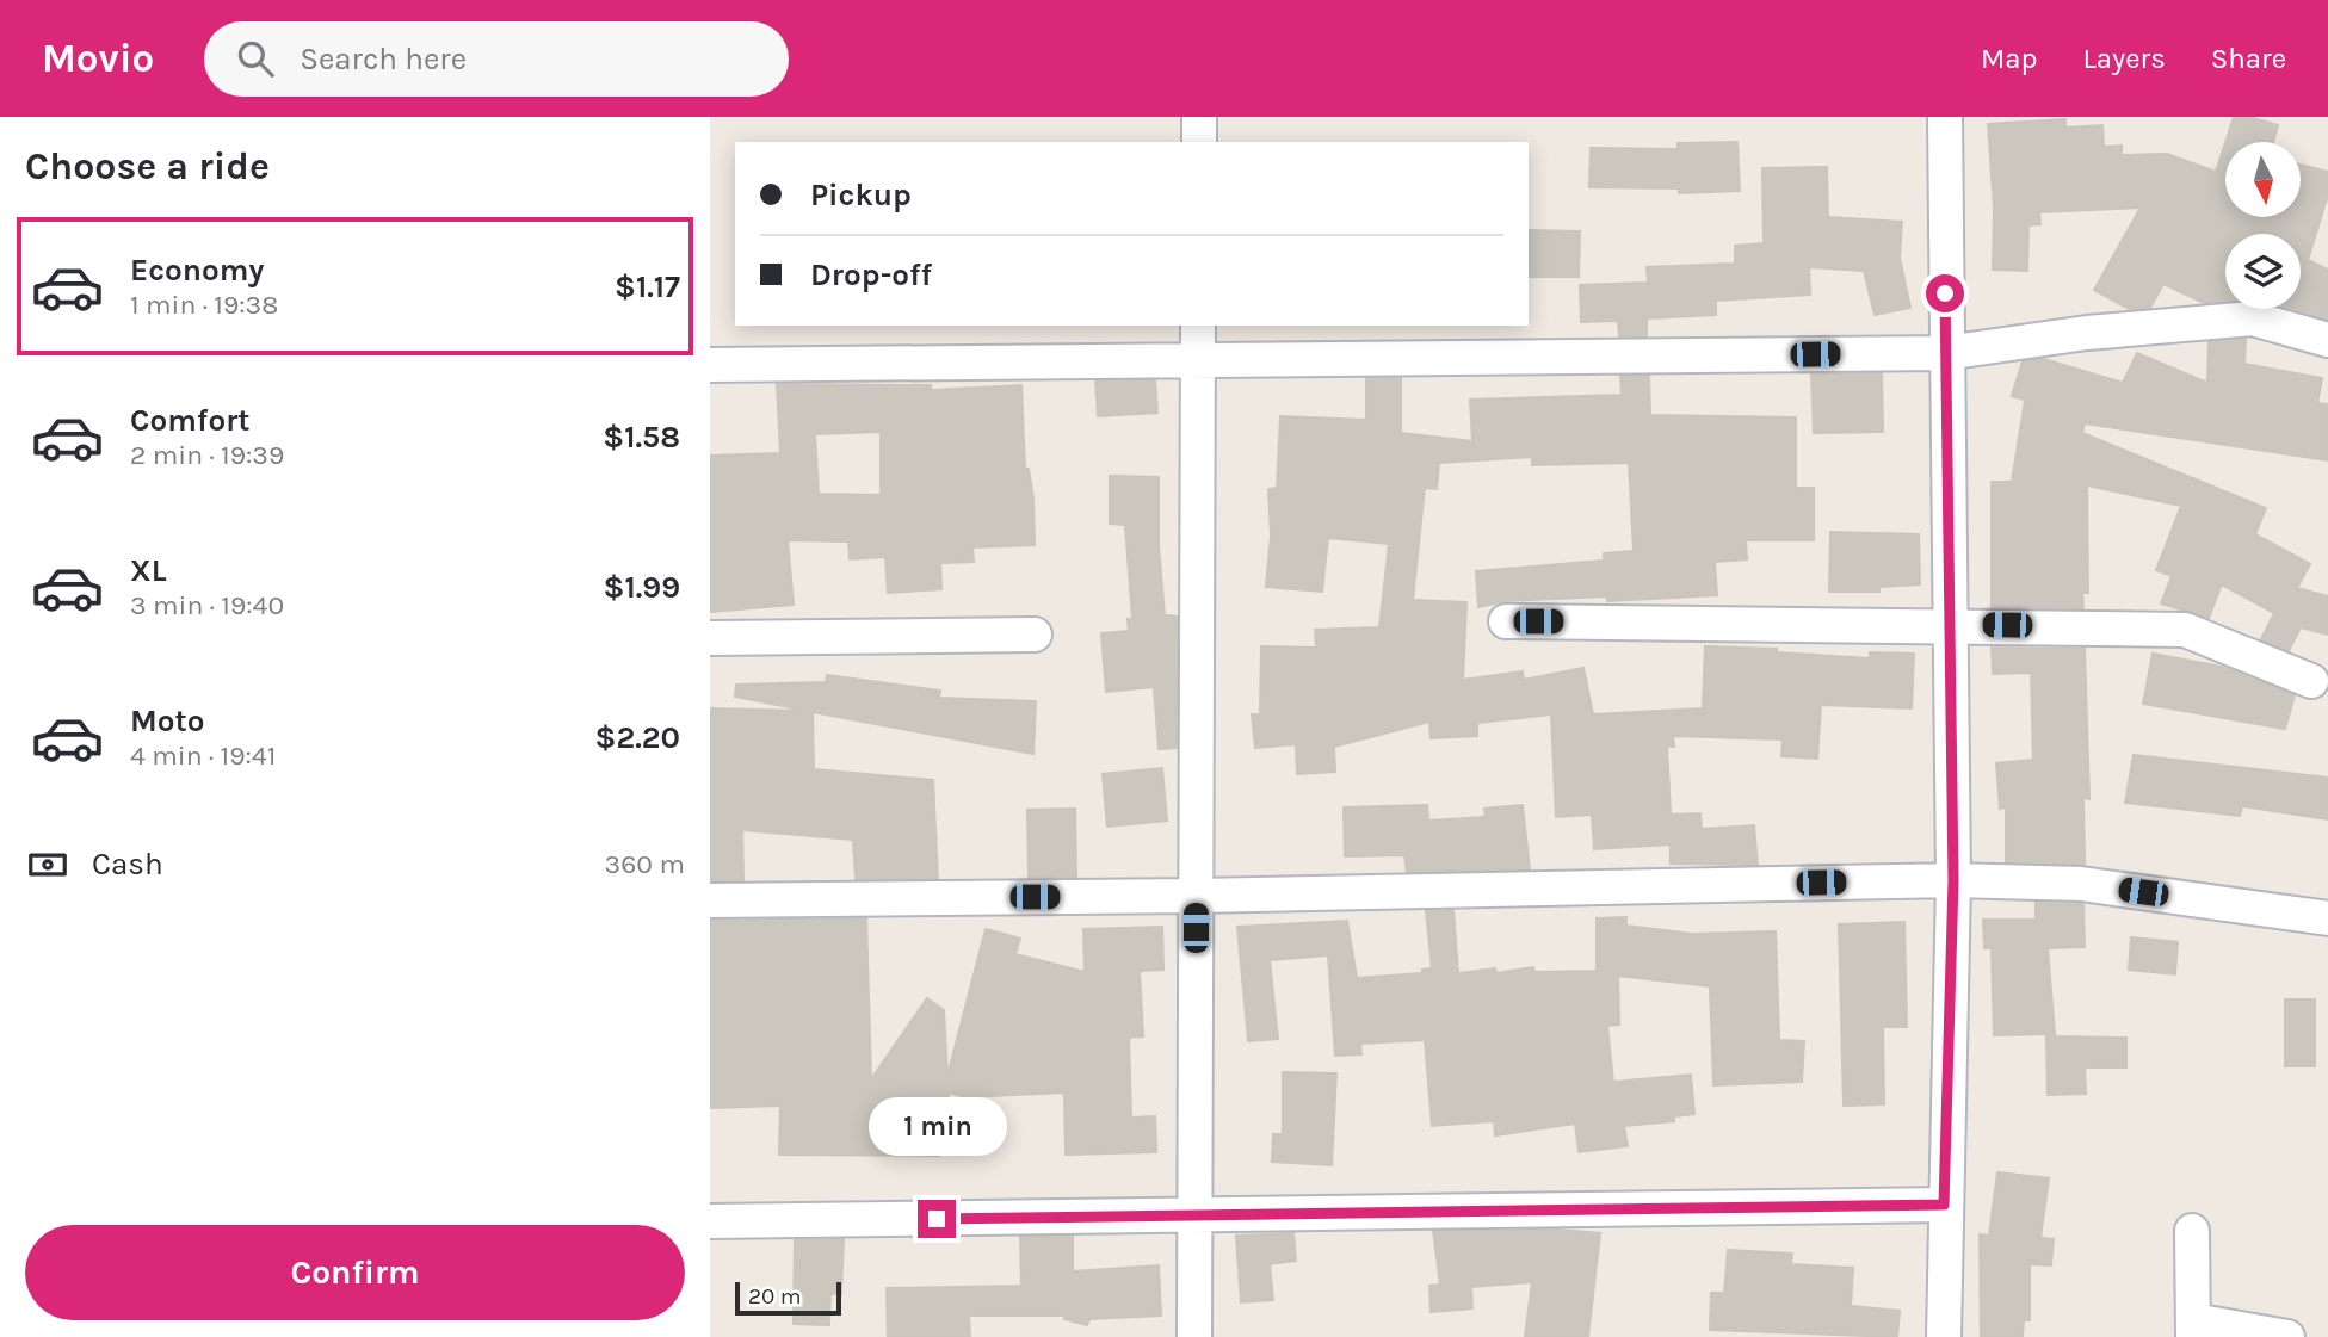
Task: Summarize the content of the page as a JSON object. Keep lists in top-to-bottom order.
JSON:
{
  "scale_bar": "20 m",
  "north": "bottom",
  "page": {
    "header": "Movio",
    "search": "Search here",
    "nav": ["Map", "Layers", "Share"],
    "heading": "Choose a ride",
    "banner": ["Pickup", "Drop-off"],
    "list": [
      {
        "name": "Economy",
        "note": "1 min · 19:38",
        "value": "$1.17"
      },
      {
        "name": "Comfort",
        "note": "2 min · 19:39",
        "value": "$1.58"
      },
      {
        "name": "XL",
        "note": "3 min · 19:40",
        "value": "$1.99"
      },
      {
        "name": "Moto",
        "note": "4 min · 19:41",
        "value": "$2.20"
      }
    ],
    "pay": ["Cash", "360 m"],
    "bubble": "1 min",
    "buttons": "Confirm",
    "scale": "20 m"
  }
}
